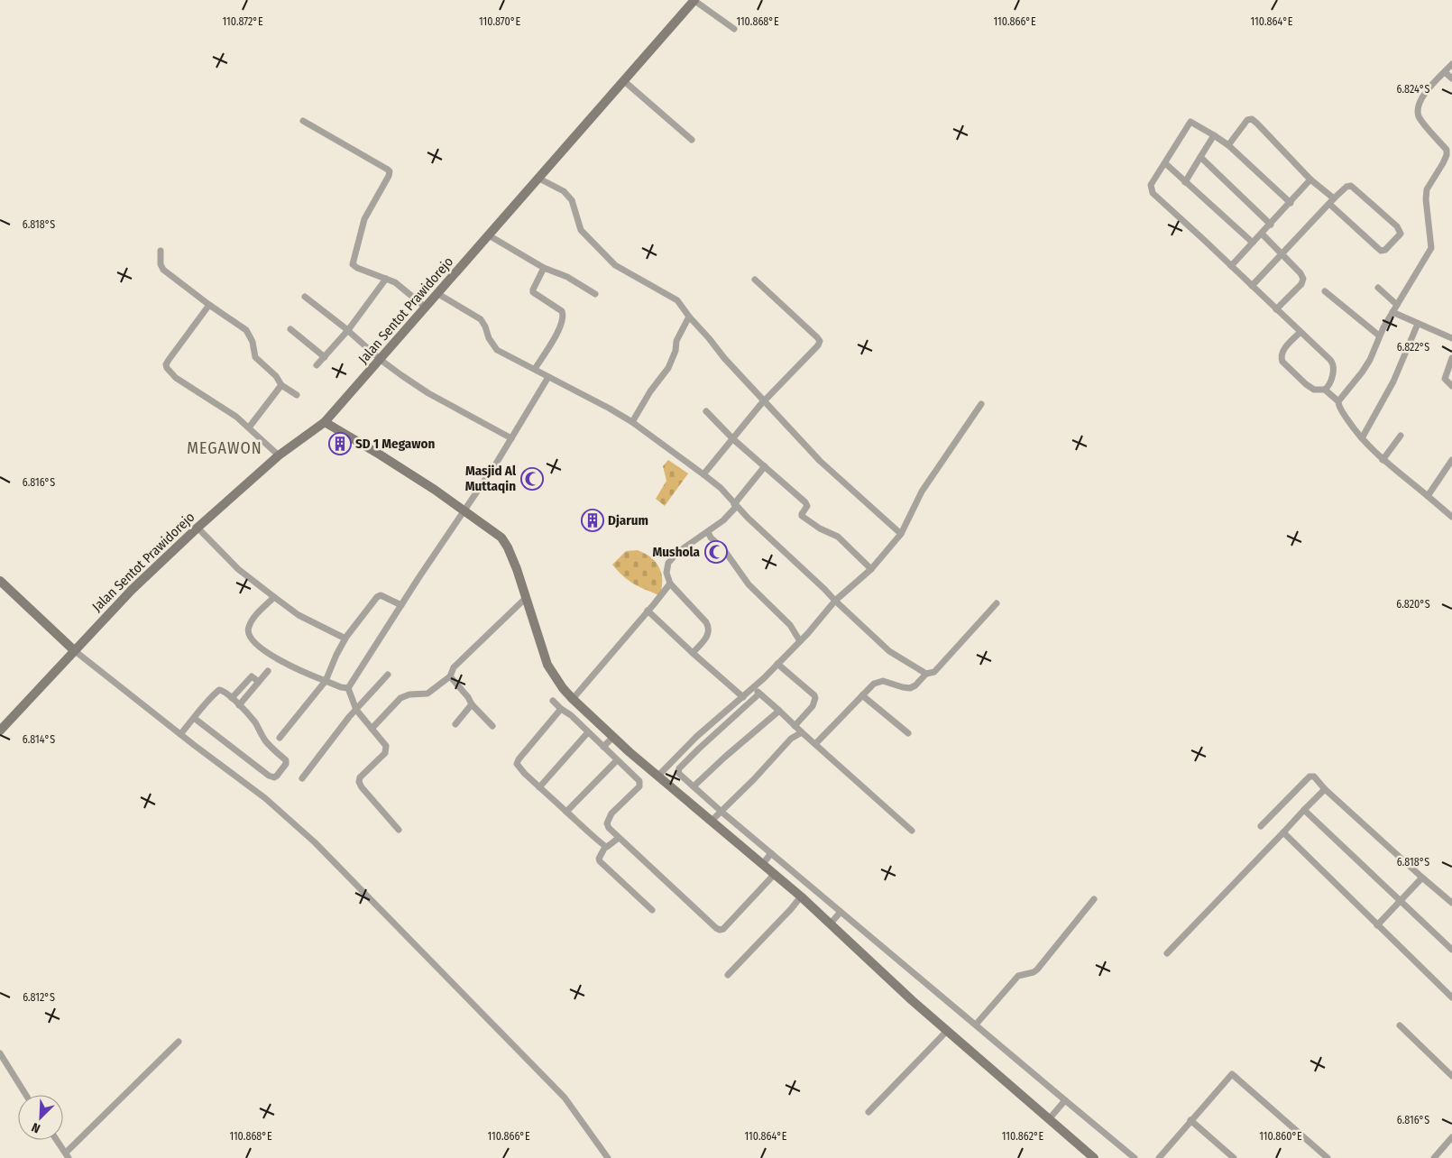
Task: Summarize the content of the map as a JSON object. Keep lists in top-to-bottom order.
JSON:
{
  "streets": {
    "street": ["Jalan Sentot Prawidorejo"]
  },
  "districts": ["MEGAWON"],
  "places": {
    "building": ["SD 1 Megawon", "Djarum"],
    "mosque": ["Masjid Al Muttaqin", "Mushola"]
  },
  "north": "bottom left",
  "coordinates": [
    "110.872°E",
    "110.870°E",
    "110.868°E",
    "110.866°E",
    "110.864°E",
    "6.824°S",
    "6.818°S",
    "6.822°S",
    "6.816°S",
    "6.820°S",
    "6.814°S",
    "6.812°S",
    "110.862°E",
    "110.860°E"
  ]
}
